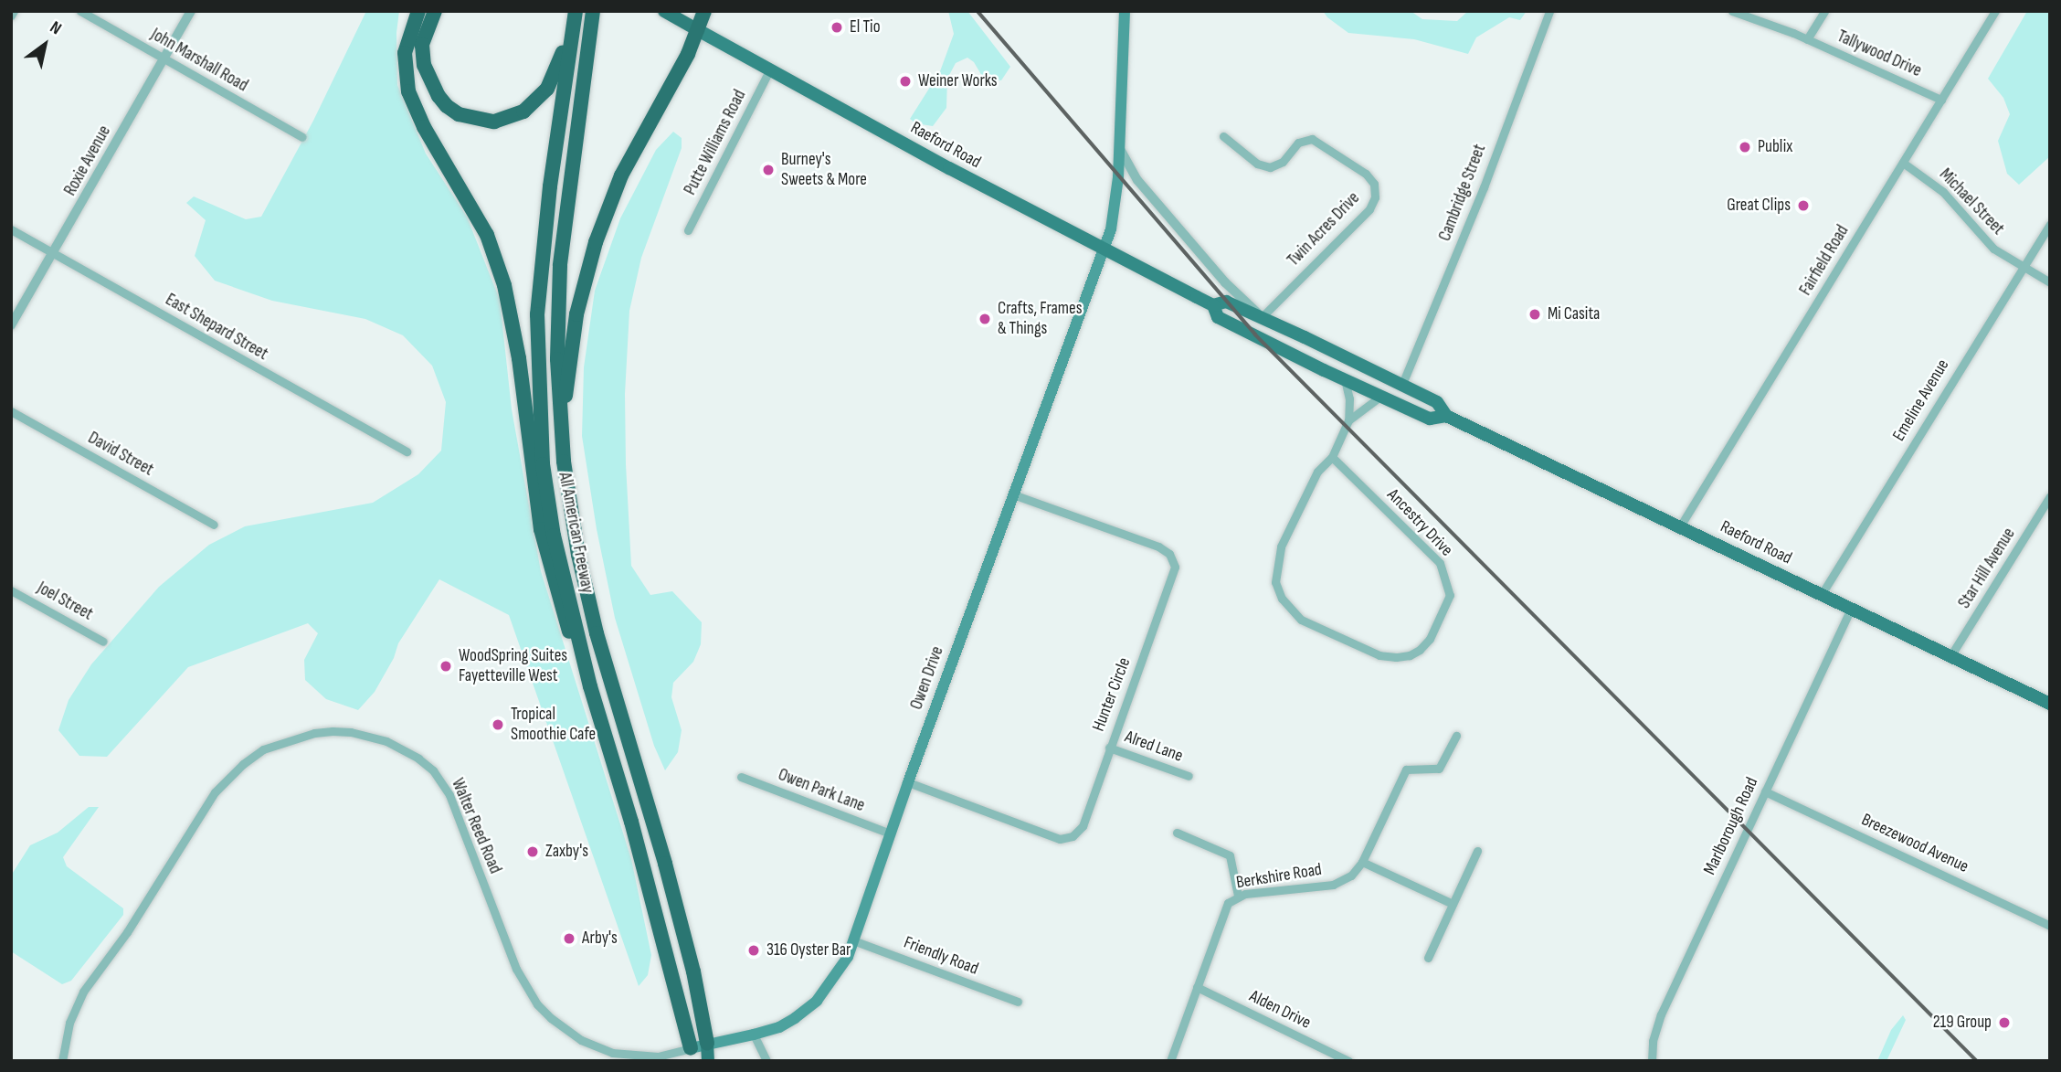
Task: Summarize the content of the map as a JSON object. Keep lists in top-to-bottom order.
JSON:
{
  "streets": {
    "highway": ["Raeford Road", "All American Freeway"],
    "main road": ["Owen Drive"],
    "street": [
      "Tallywood Drive",
      "John Marshall Road",
      "Putte Williams Road",
      "Roxie Avenue",
      "Cambridge Street",
      "Michael Street",
      "Twin Acres Drive",
      "Fairfield Road",
      "East Shepard Street",
      "Emeline Avenue",
      "David Street",
      "Ancestry Drive",
      "Star Hill Avenue",
      "Joel Street",
      "Hunter Circle",
      "Alred Lane",
      "Owen Park Lane",
      "Walter Reed Road",
      "Marlborough Road",
      "Breezewood Avenue",
      "Berkshire Road",
      "Friendly Road",
      "Alden Drive"
    ]
  },
  "crossings": [
    ["Tallywood Drive", "Fairfield Road"],
    ["John Marshall Road", "Roxie Avenue"],
    ["Putte Williams Road", "Raeford Road"],
    ["Raeford Road", "Cambridge Street"],
    ["Raeford Road", "Twin Acres Drive"],
    ["Raeford Road", "Fairfield Road"],
    ["Raeford Road", "Emeline Avenue"],
    ["Raeford Road", "Ancestry Drive"],
    ["Raeford Road", "Star Hill Avenue"],
    ["Raeford Road", "Owen Drive"],
    ["Raeford Road", "Marlborough Road"],
    ["Roxie Avenue", "East Shepard Street"],
    ["Michael Street", "Fairfield Road"],
    ["Michael Street", "Emeline Avenue"],
    ["All American Freeway", "Owen Drive"],
    ["All American Freeway", "Walter Reed Road"],
    ["Owen Drive", "Hunter Circle"],
    ["Owen Drive", "Owen Park Lane"],
    ["Owen Drive", "Walter Reed Road"],
    ["Owen Drive", "Friendly Road"],
    ["Hunter Circle", "Alred Lane"],
    ["Marlborough Road", "Breezewood Avenue"],
    ["Berkshire Road", "Alden Drive"]
  ],
  "places": [
    "El Tio",
    "Weiner Works",
    "Publix",
    "Burney's Sweets & More",
    "Great Clips",
    "Mi Casita",
    "Crafts, Frames & Things",
    "WoodSpring Suites Fayetteville West",
    "Tropical Smoothie Cafe",
    "Zaxby's",
    "Arby's",
    "316 Oyster Bar",
    "219 Group"
  ],
  "north": "top right"
}
